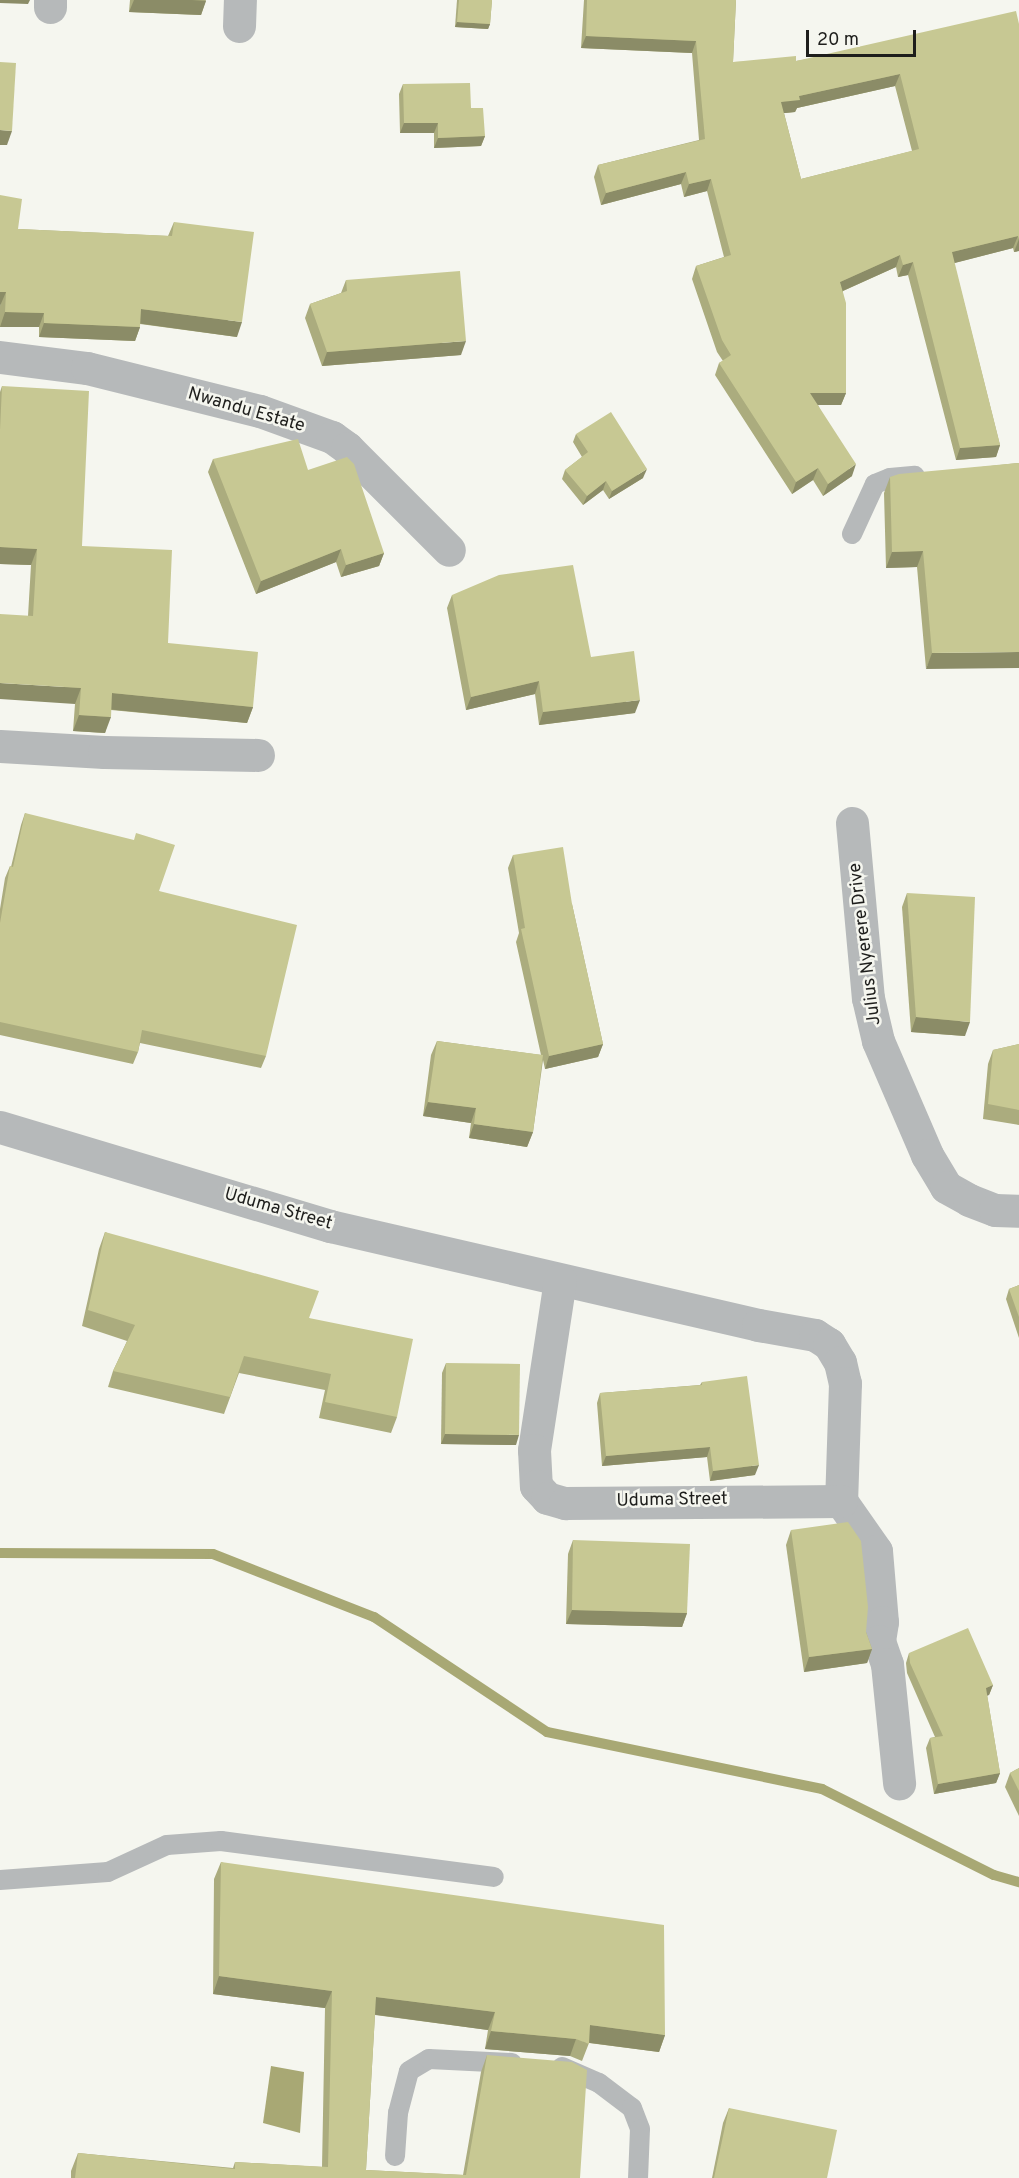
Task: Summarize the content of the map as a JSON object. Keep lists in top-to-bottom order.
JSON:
{
  "streets": {
    "street": ["Nwandu Estate", "Julius Nyerere Drive", "Uduma Street"]
  },
  "scale_bar": "20 m"
}
